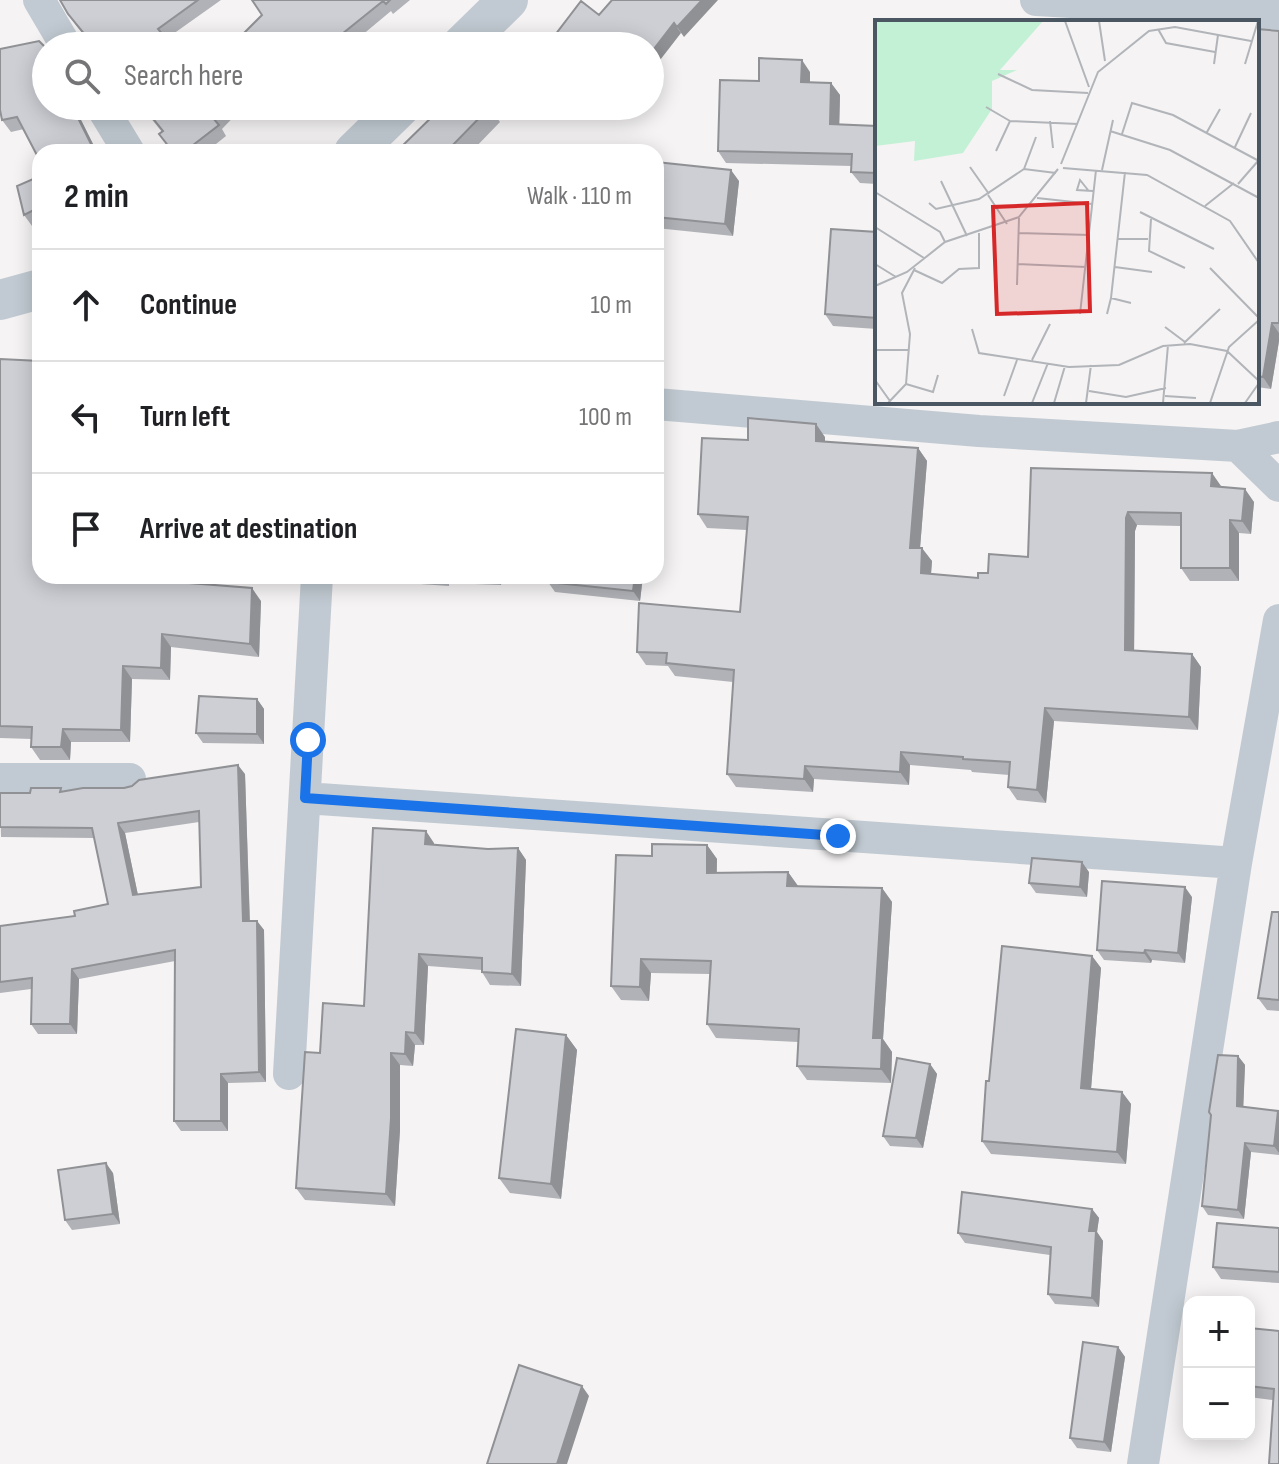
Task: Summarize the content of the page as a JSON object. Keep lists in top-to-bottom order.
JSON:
{
  "page": {
    "search": "Search here",
    "heading": ["2 min", "Walk · 110 m"],
    "list": [
      ["Continue", "10 m"],
      ["Turn left", "100 m"],
      "Arrive at destination"
    ],
    "map_buttons": ["+", "−"]
  }
}
